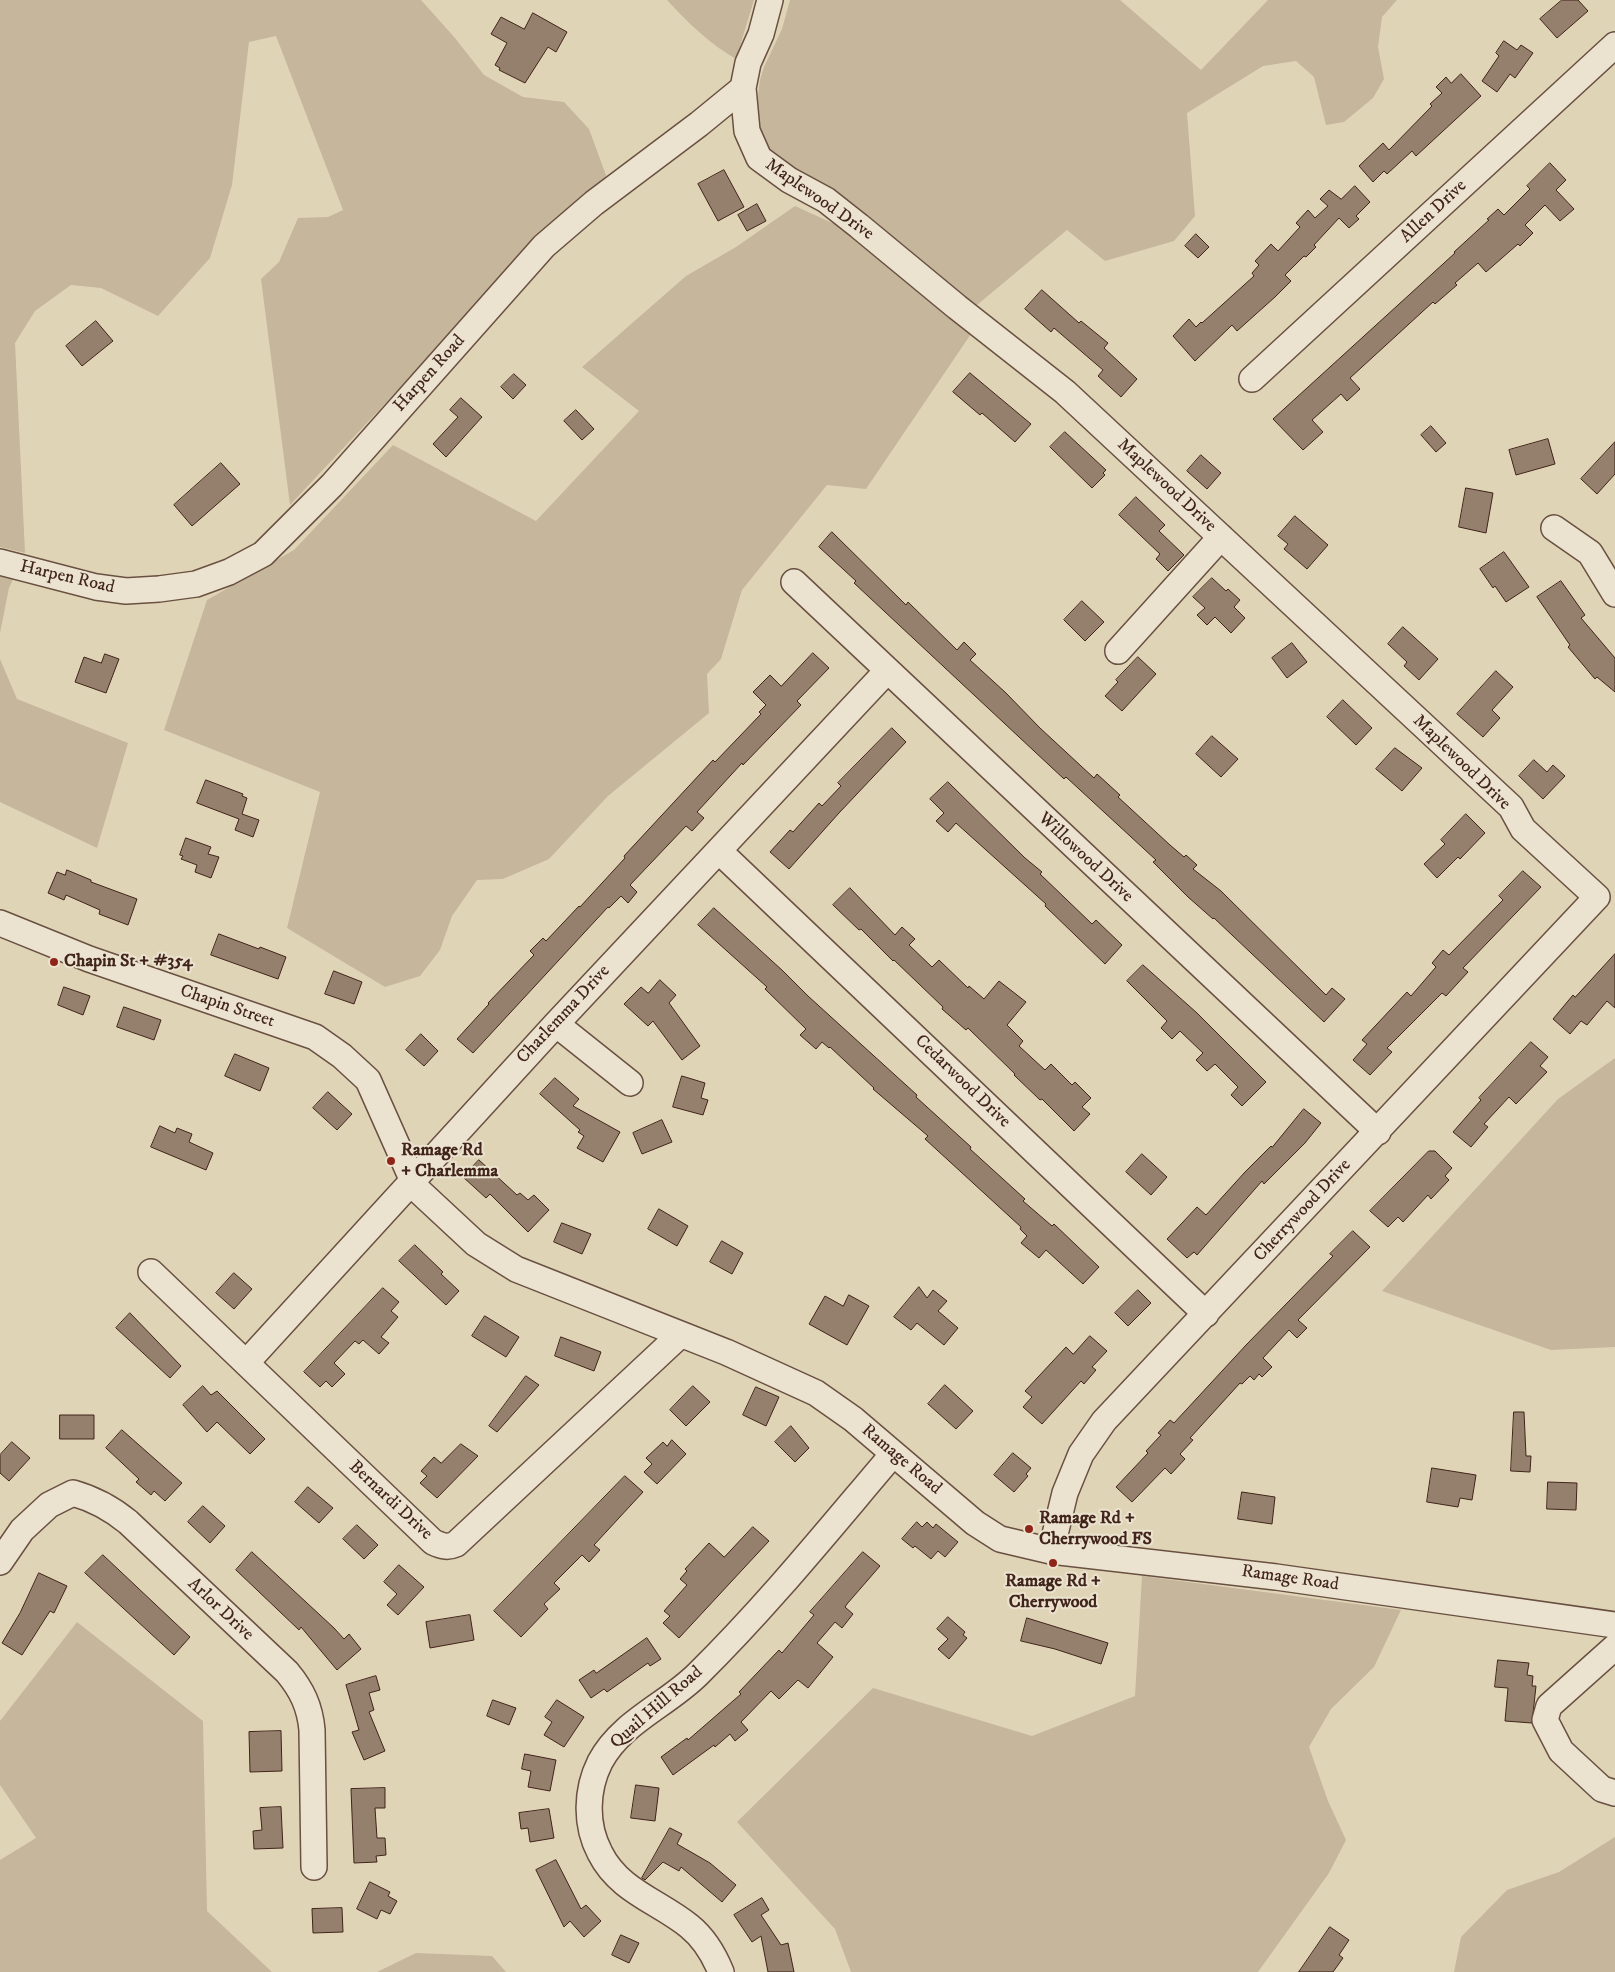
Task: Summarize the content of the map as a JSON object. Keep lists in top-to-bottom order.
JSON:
{
  "streets": {
    "street": [
      "Maplewood Drive",
      "Allen Drive",
      "Harpen Road",
      "Willowood Drive",
      "Chapin Street",
      "Charlemma Drive",
      "Cedarwood Drive",
      "Cherrywood Drive",
      "Ramage Road",
      "Bernardi Drive",
      "Arlor Drive",
      "Quail Hill Road"
    ]
  },
  "crossings": [
    ["Maplewood Drive", "Harpen Road"],
    ["Maplewood Drive", "Cherrywood Drive"],
    ["Willowood Drive", "Charlemma Drive"],
    ["Willowood Drive", "Cherrywood Drive"],
    ["Chapin Street", "Ramage Road"],
    ["Charlemma Drive", "Cedarwood Drive"],
    ["Charlemma Drive", "Ramage Road"],
    ["Charlemma Drive", "Bernardi Drive"],
    ["Cedarwood Drive", "Cherrywood Drive"],
    ["Cherrywood Drive", "Ramage Road"],
    ["Ramage Road", "Bernardi Drive"],
    ["Ramage Road", "Quail Hill Road"]
  ],
  "places": [
    "Chapin St + #354",
    "Ramage Rd + Charlemma",
    "Ramage Rd + Cherrywood FS",
    "Ramage Rd + Cherrywood"
  ]
}
